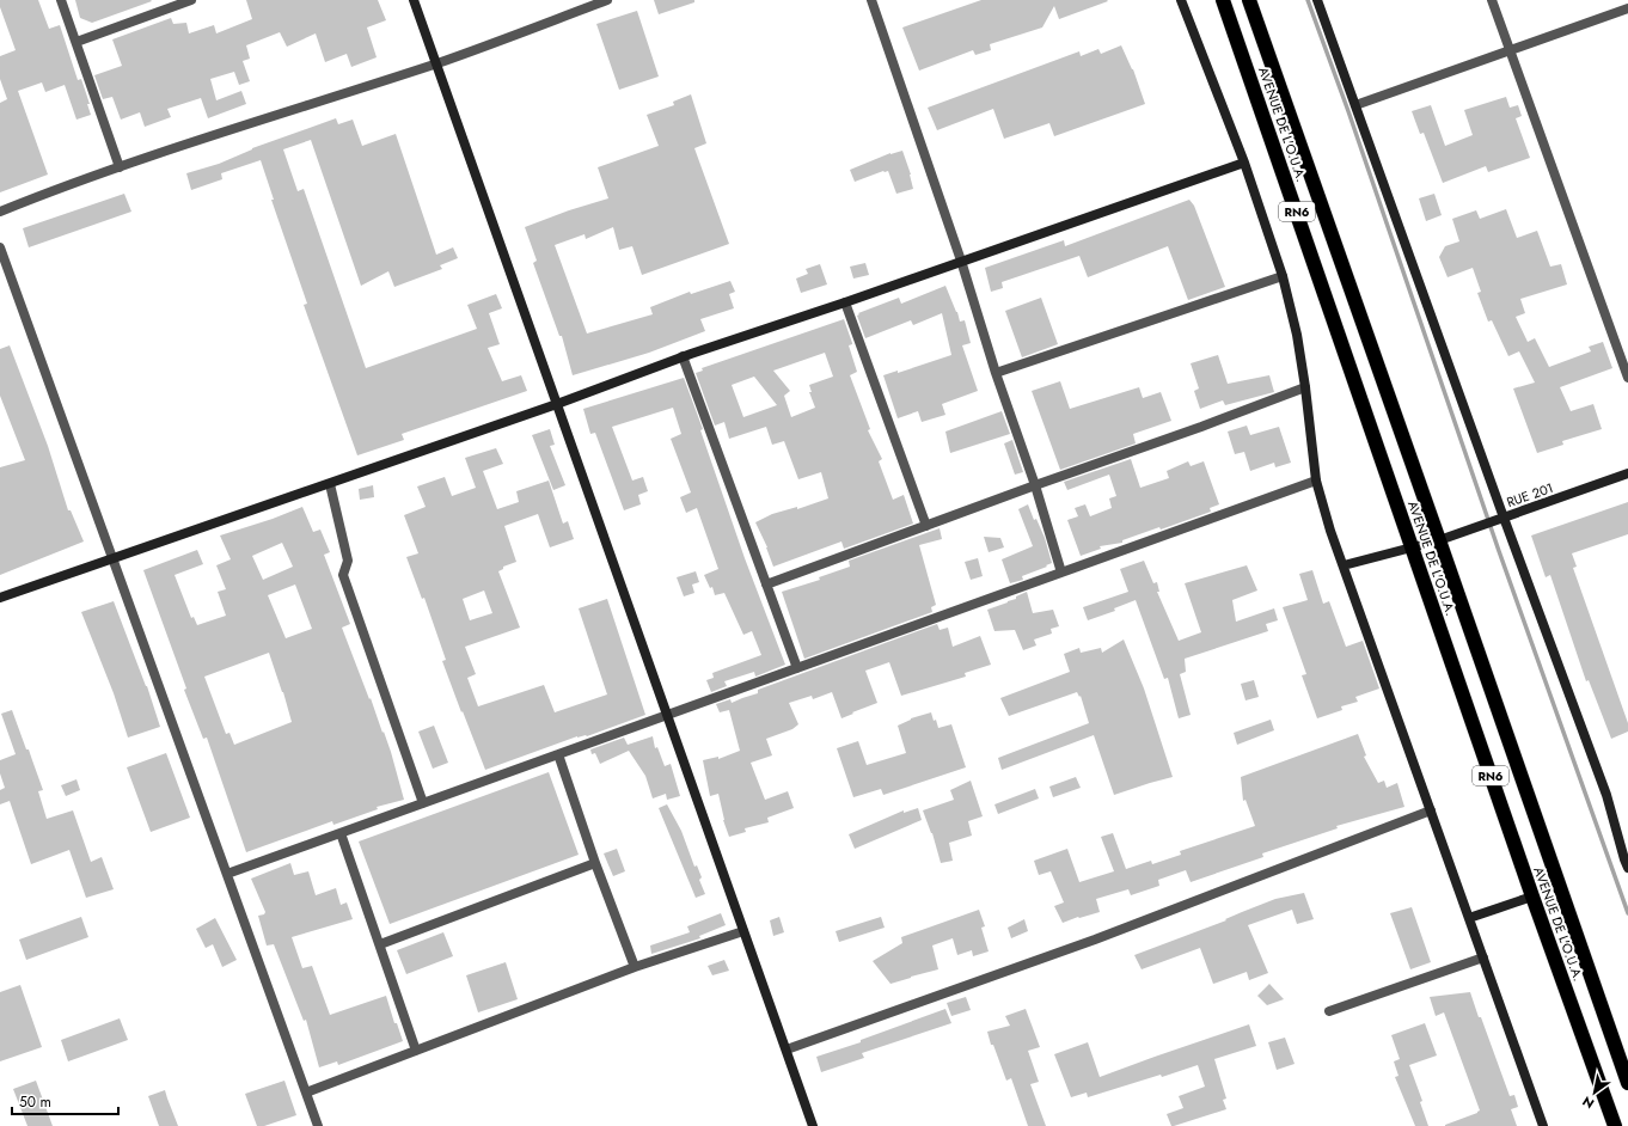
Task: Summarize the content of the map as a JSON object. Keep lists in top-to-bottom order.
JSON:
{
  "streets": {
    "highway": ["AVENUE DE L'O.U.A.", "RN6"],
    "street": ["RUE 201"]
  },
  "crossings": [
    ["AVENUE DE L'O.U.A.", "RUE 201"]
  ],
  "scale_bar": "50 m",
  "north": "bottom left"
}
